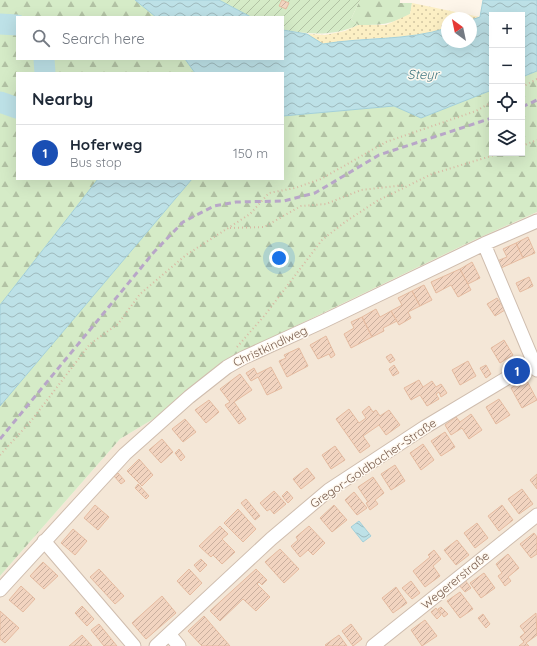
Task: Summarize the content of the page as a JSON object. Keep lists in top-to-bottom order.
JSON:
{
  "streets": {
    "street": ["Christkindlweg", "Gregor-Goldbacher-Straße", "Wegererstraße"]
  },
  "water": ["Steyr"],
  "north": "top left",
  "page": {
    "map_buttons": ["+", "−"],
    "search": "Search here",
    "heading": "Nearby",
    "list": [
      {
        "mark": "1",
        "name": "Hoferweg",
        "note": "Bus stop",
        "value": "150 m"
      }
    ],
    "pins": "1"
  }
}
